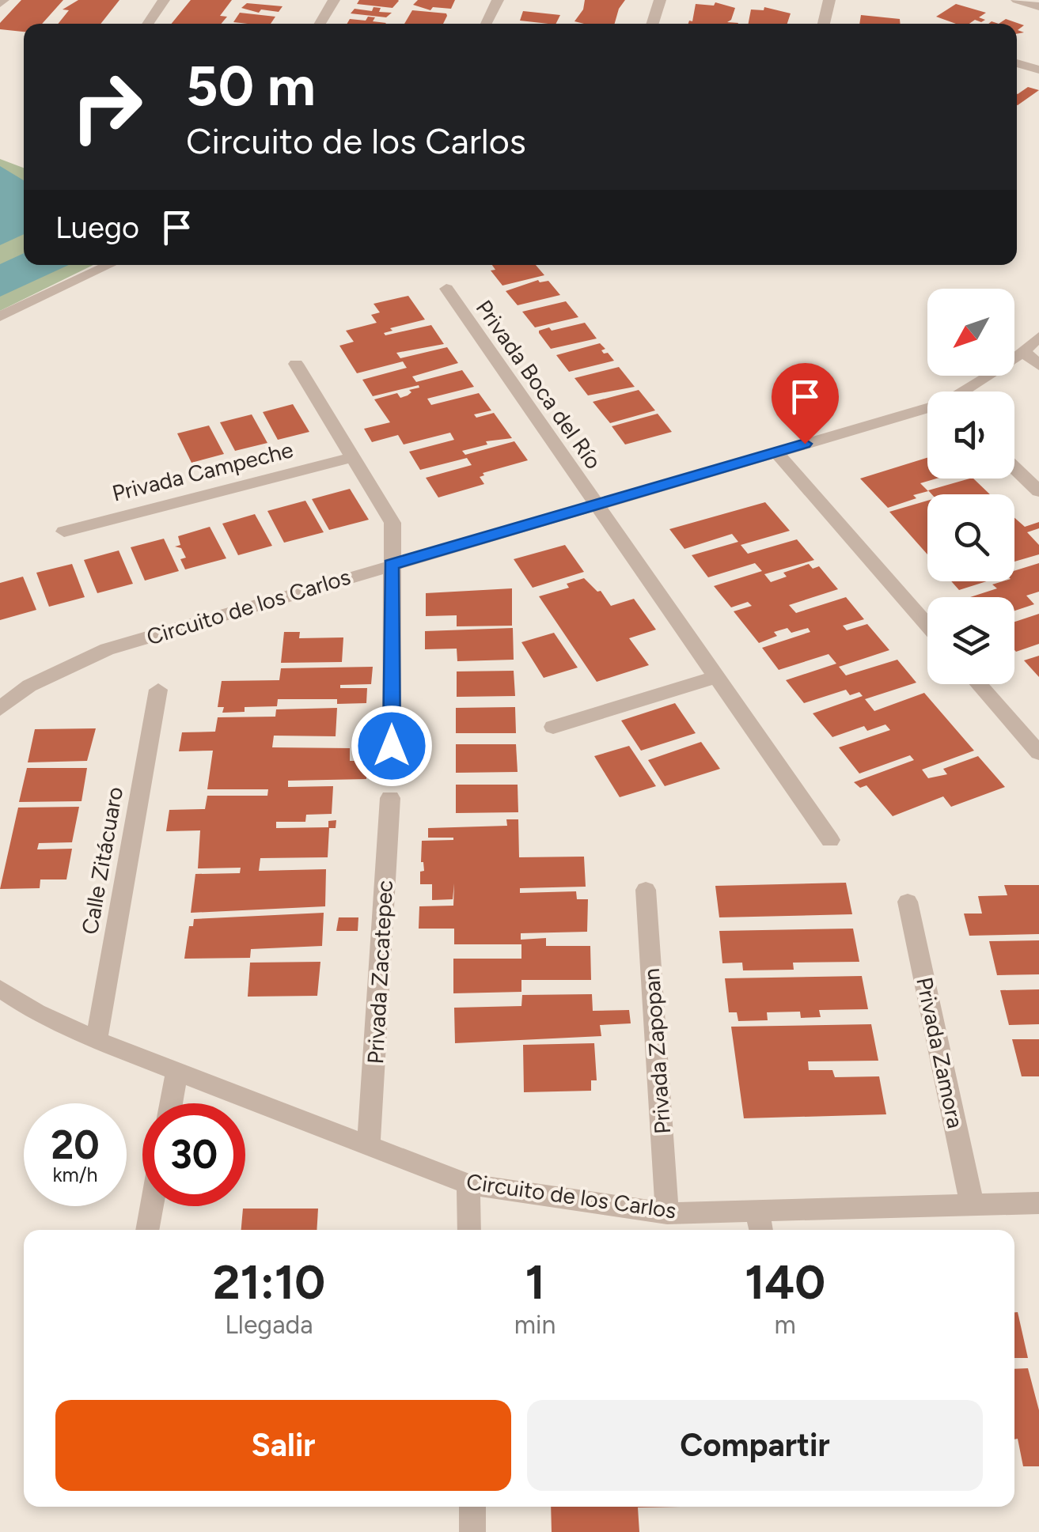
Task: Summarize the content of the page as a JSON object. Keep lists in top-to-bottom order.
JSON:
{
  "streets": {
    "street": [
      "Privada Boca del Río",
      "Privada Campeche",
      "Circuito de los Carlos",
      "Calle Zitácuaro",
      "Privada Zacatepec",
      "Privada Zapopan",
      "Privada Zamora"
    ]
  },
  "crossings": [
    ["Privada Boca del Río", "Circuito de los Carlos"],
    ["Circuito de los Carlos", "Calle Zitácuaro"],
    ["Circuito de los Carlos", "Privada Zacatepec"],
    ["Circuito de los Carlos", "Privada Zapopan"],
    ["Circuito de los Carlos", "Privada Zamora"]
  ],
  "north": "bottom left",
  "page": {
    "turn": ["50 m", "Circuito de los Carlos"],
    "then": "Luego",
    "speed": "20 km/h",
    "limit": "30",
    "eta": [
      "21:10",
      "Llegada",
      "1",
      "min",
      "140",
      "m"
    ],
    "buttons": ["Salir", "Compartir"]
  }
}
